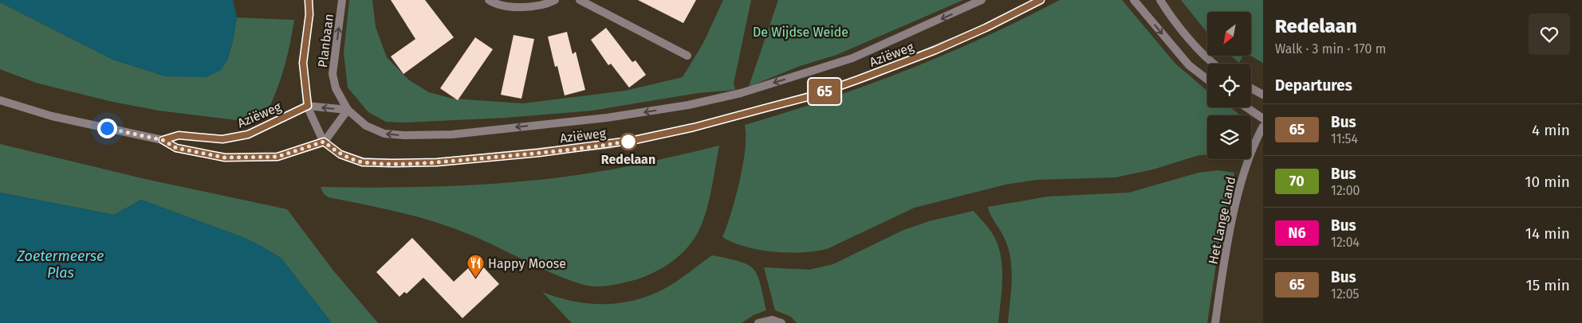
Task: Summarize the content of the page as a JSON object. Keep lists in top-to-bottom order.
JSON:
{
  "streets": {
    "street": ["Planbaan", "Aziëweg", "Het Lange Land"]
  },
  "crossings": [
    ["Planbaan", "Aziëweg"]
  ],
  "water": ["Zoetermeerse Plas"],
  "parks": ["De Wijdse Weide"],
  "places": {
    "other": ["Redelaan"],
    "restaurant": ["Happy Moose"]
  },
  "lines": ["bus line 65"],
  "north": "bottom left",
  "page": {
    "on_map": "65",
    "heading": [
      ["Redelaan", "Walk · 3 min · 170 m"],
      "Departures"
    ],
    "list": [
      {
        "mark": "65",
        "name": "Bus",
        "note": "11:54",
        "value": "4 min"
      },
      {
        "mark": "70",
        "name": "Bus",
        "note": "12:00",
        "value": "10 min"
      },
      {
        "mark": "N6",
        "name": "Bus",
        "note": "12:04",
        "value": "14 min"
      },
      {
        "mark": "65",
        "name": "Bus",
        "note": "12:05",
        "value": "15 min"
      }
    ]
  }
}
